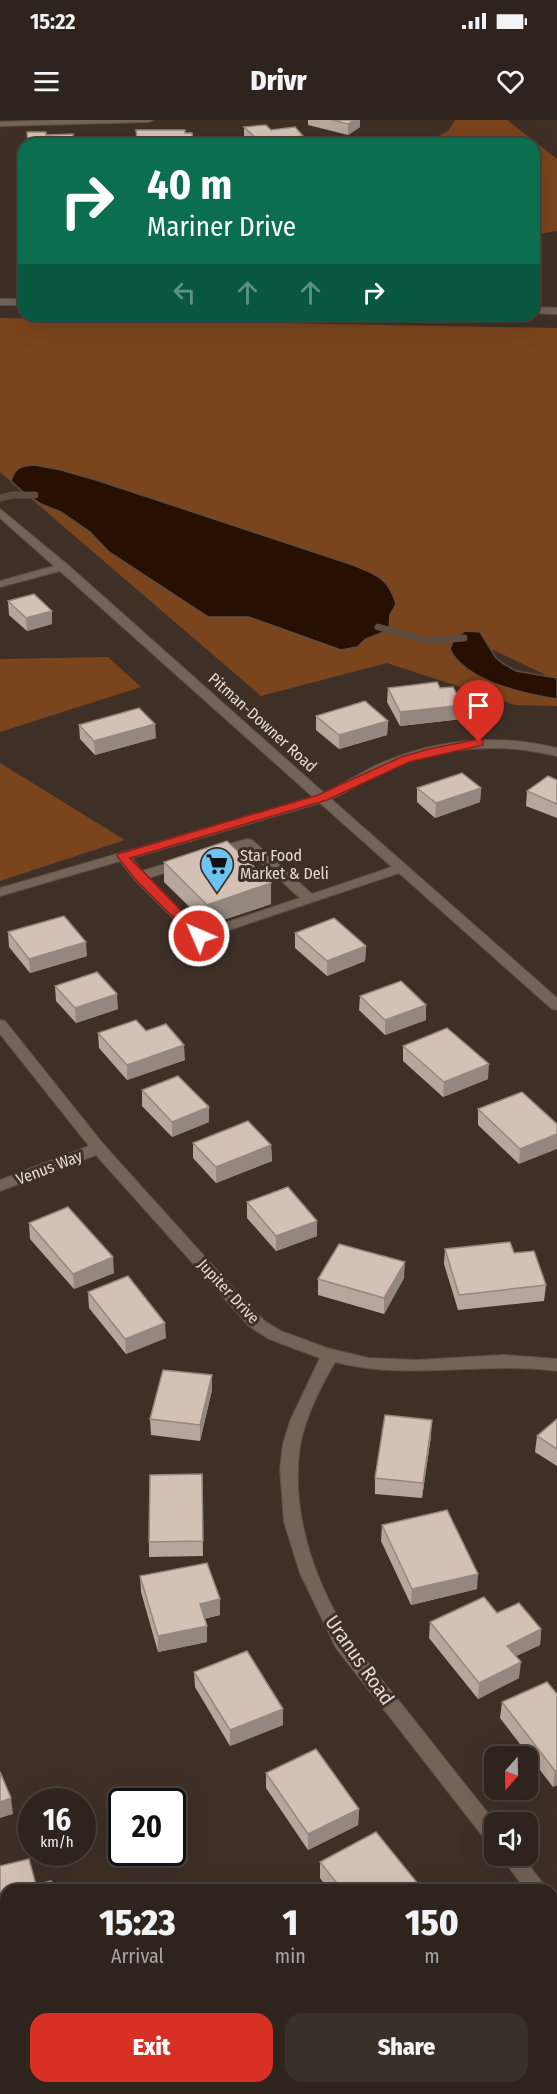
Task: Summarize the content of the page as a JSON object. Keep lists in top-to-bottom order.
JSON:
{
  "streets": {
    "street": [
      "Pitman-Downer Road",
      "Venus Way",
      "Jupiter Drive",
      "Uranus Road"
    ]
  },
  "crossings": [
    ["Venus Way", "Jupiter Drive"],
    ["Jupiter Drive", "Uranus Road"]
  ],
  "places": {
    "supermarket": ["Star Food Market & Deli"]
  },
  "north": "bottom",
  "page": {
    "status": "15:22",
    "header": "Drivr",
    "turn": ["40 m", "Mariner Drive"],
    "speed": "16 km/h",
    "limit": "20",
    "eta": [
      "15:23",
      "Arrival",
      "1",
      "min",
      "150",
      "m"
    ],
    "buttons": ["Exit", "Share"]
  }
}
